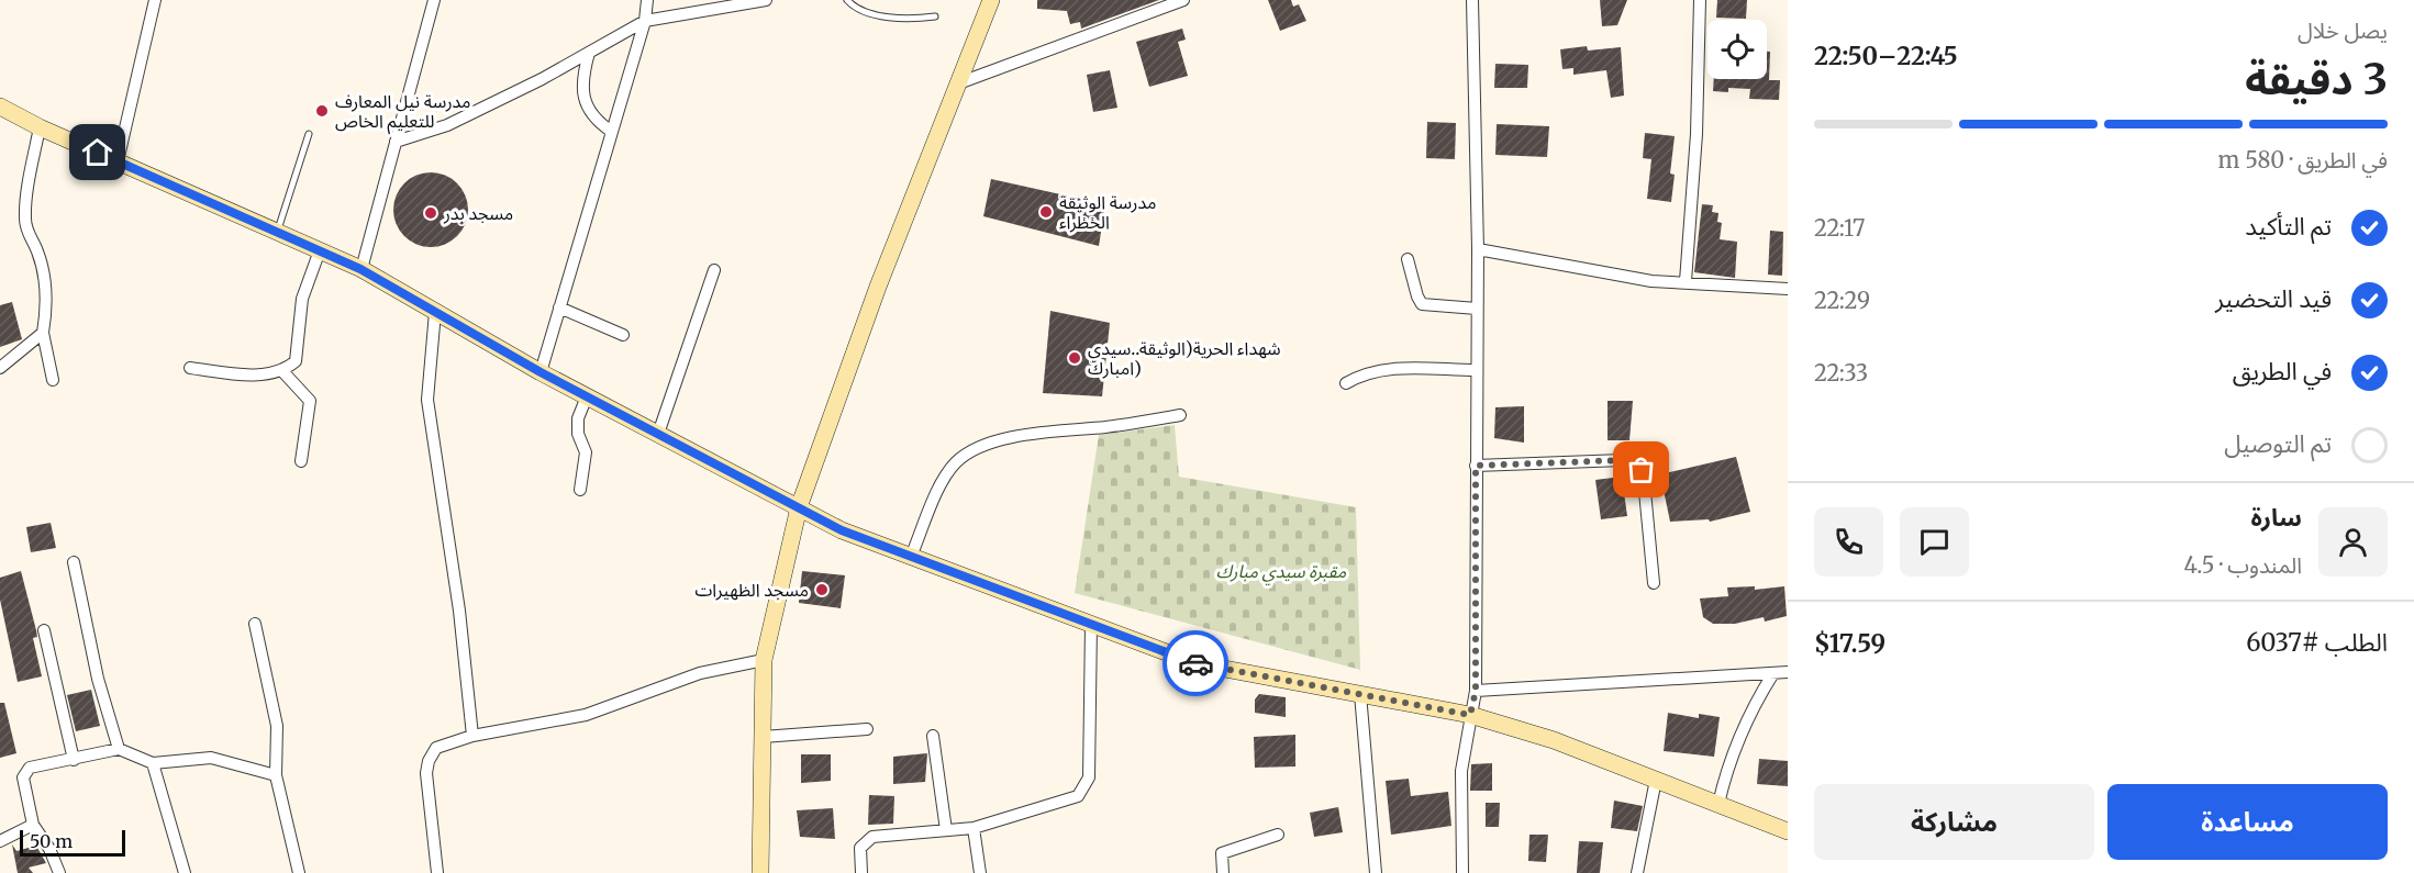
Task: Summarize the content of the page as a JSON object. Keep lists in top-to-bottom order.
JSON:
{
  "parks": ["مقبرة سيدي مبارك"],
  "places": [
    "مدرسة نيل المعارف للتعليم الخاص",
    "مدرسة الوثيقة الخظراء",
    "مسجد بدر",
    "شهداء الحرية(الوثيقة..سيدي امبارك)",
    "مسجد الظهيرات"
  ],
  "scale_bar": "50 m",
  "page": {
    "heading": ["3 دقيقة", "يصل خلال", "22:45–22:50"],
    "panel": [
      "سارة",
      "المندوب · 4.5",
      "الطلب #6037",
      "$17.59"
    ],
    "bar": "في الطريق · 580 m",
    "list": [
      ["تم التأكيد", "22:17"],
      ["قيد التحضير", "22:29"],
      ["في الطريق", "22:33"],
      "تم التوصيل"
    ],
    "buttons": ["مساعدة", "مشاركة"],
    "scale": "50 m"
  }
}
